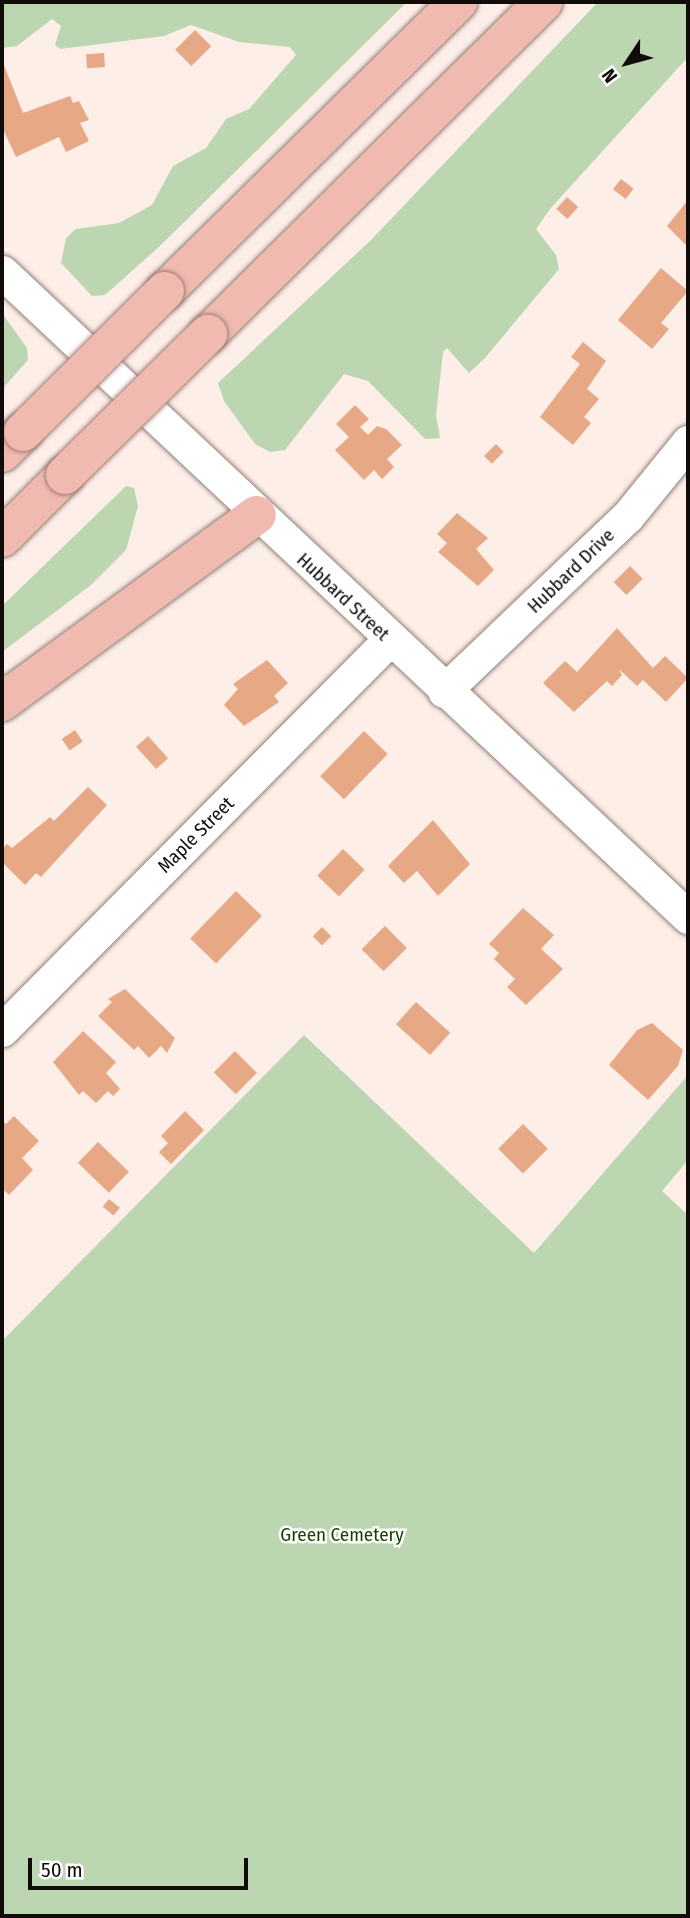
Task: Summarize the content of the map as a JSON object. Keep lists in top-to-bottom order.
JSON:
{
  "streets": {
    "street": ["Hubbard Drive", "Hubbard Street", "Maple Street"]
  },
  "crossings": [
    ["Hubbard Drive", "Hubbard Street"],
    ["Hubbard Street", "Maple Street"]
  ],
  "parks": ["Green Cemetery"],
  "scale_bar": "50 m",
  "north": "bottom left"
}
